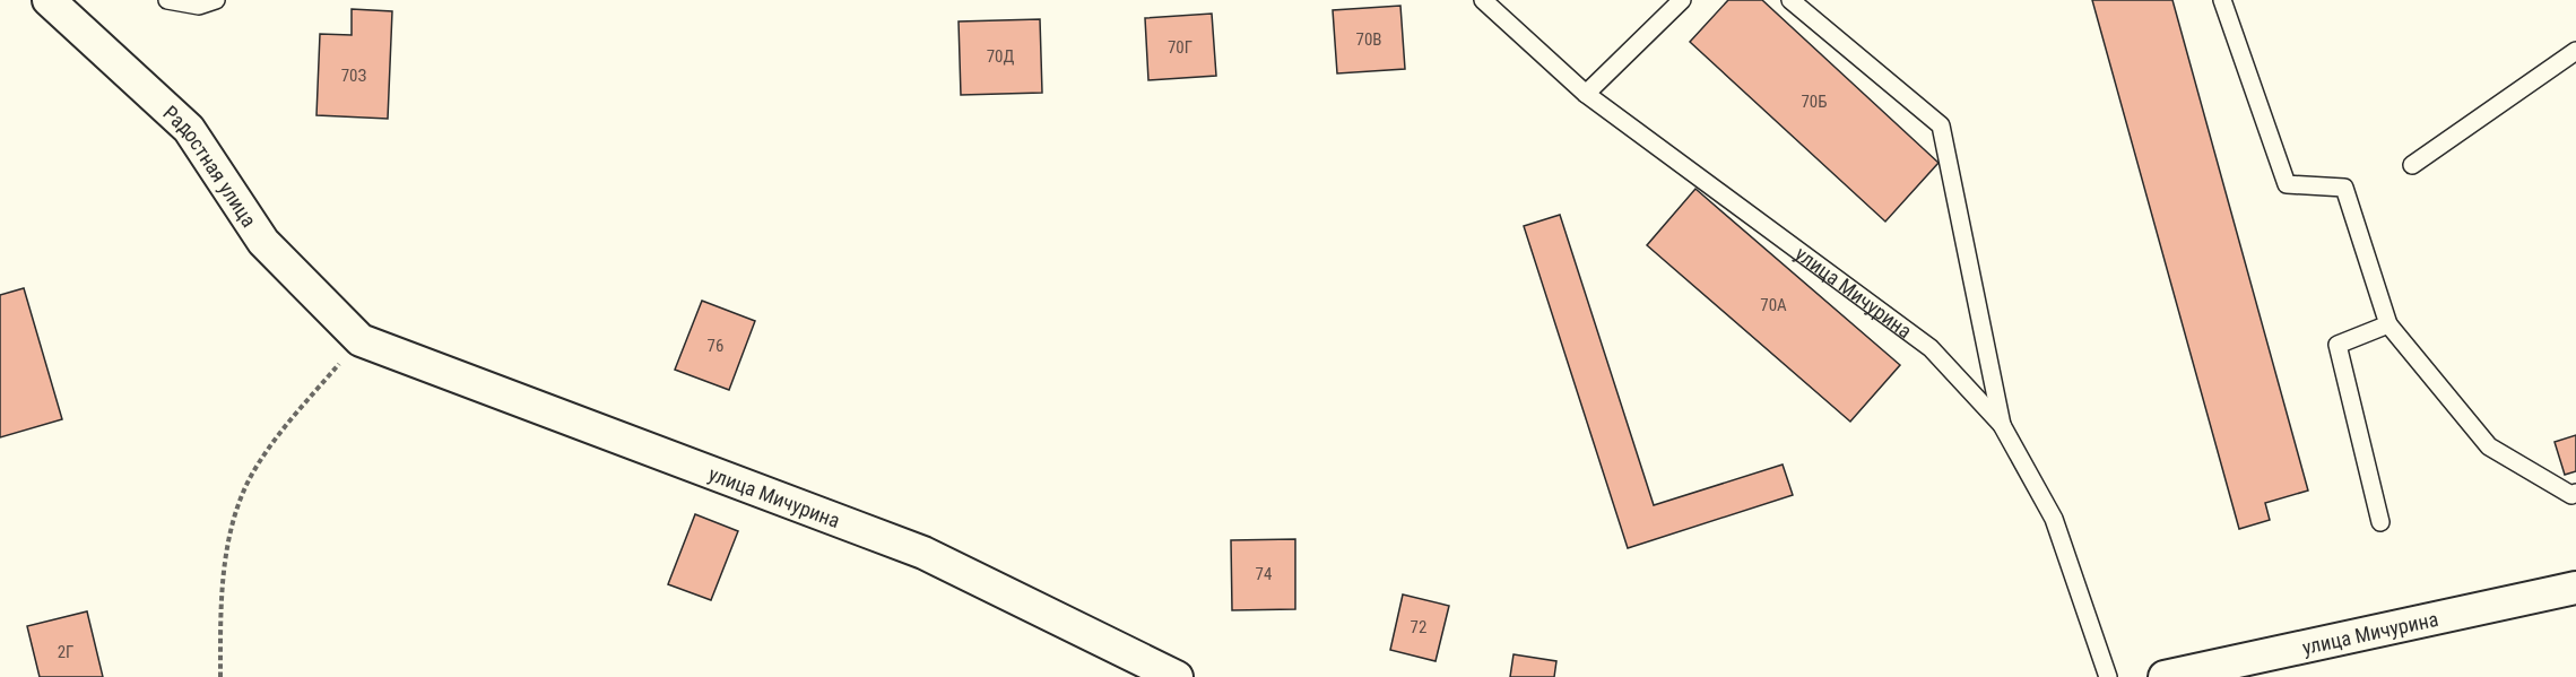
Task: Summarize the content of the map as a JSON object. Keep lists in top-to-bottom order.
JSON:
{
  "streets": {
    "street": ["Радостная улица", "улица Мичурина"]
  },
  "crossings": [
    ["Радостная улица", "улица Мичурина"]
  ],
  "house_numbers": [
    "70В",
    "70Г",
    "70Д",
    "70З",
    "70Б",
    "70А",
    "76",
    "74",
    "72",
    "2Г"
  ]
}
